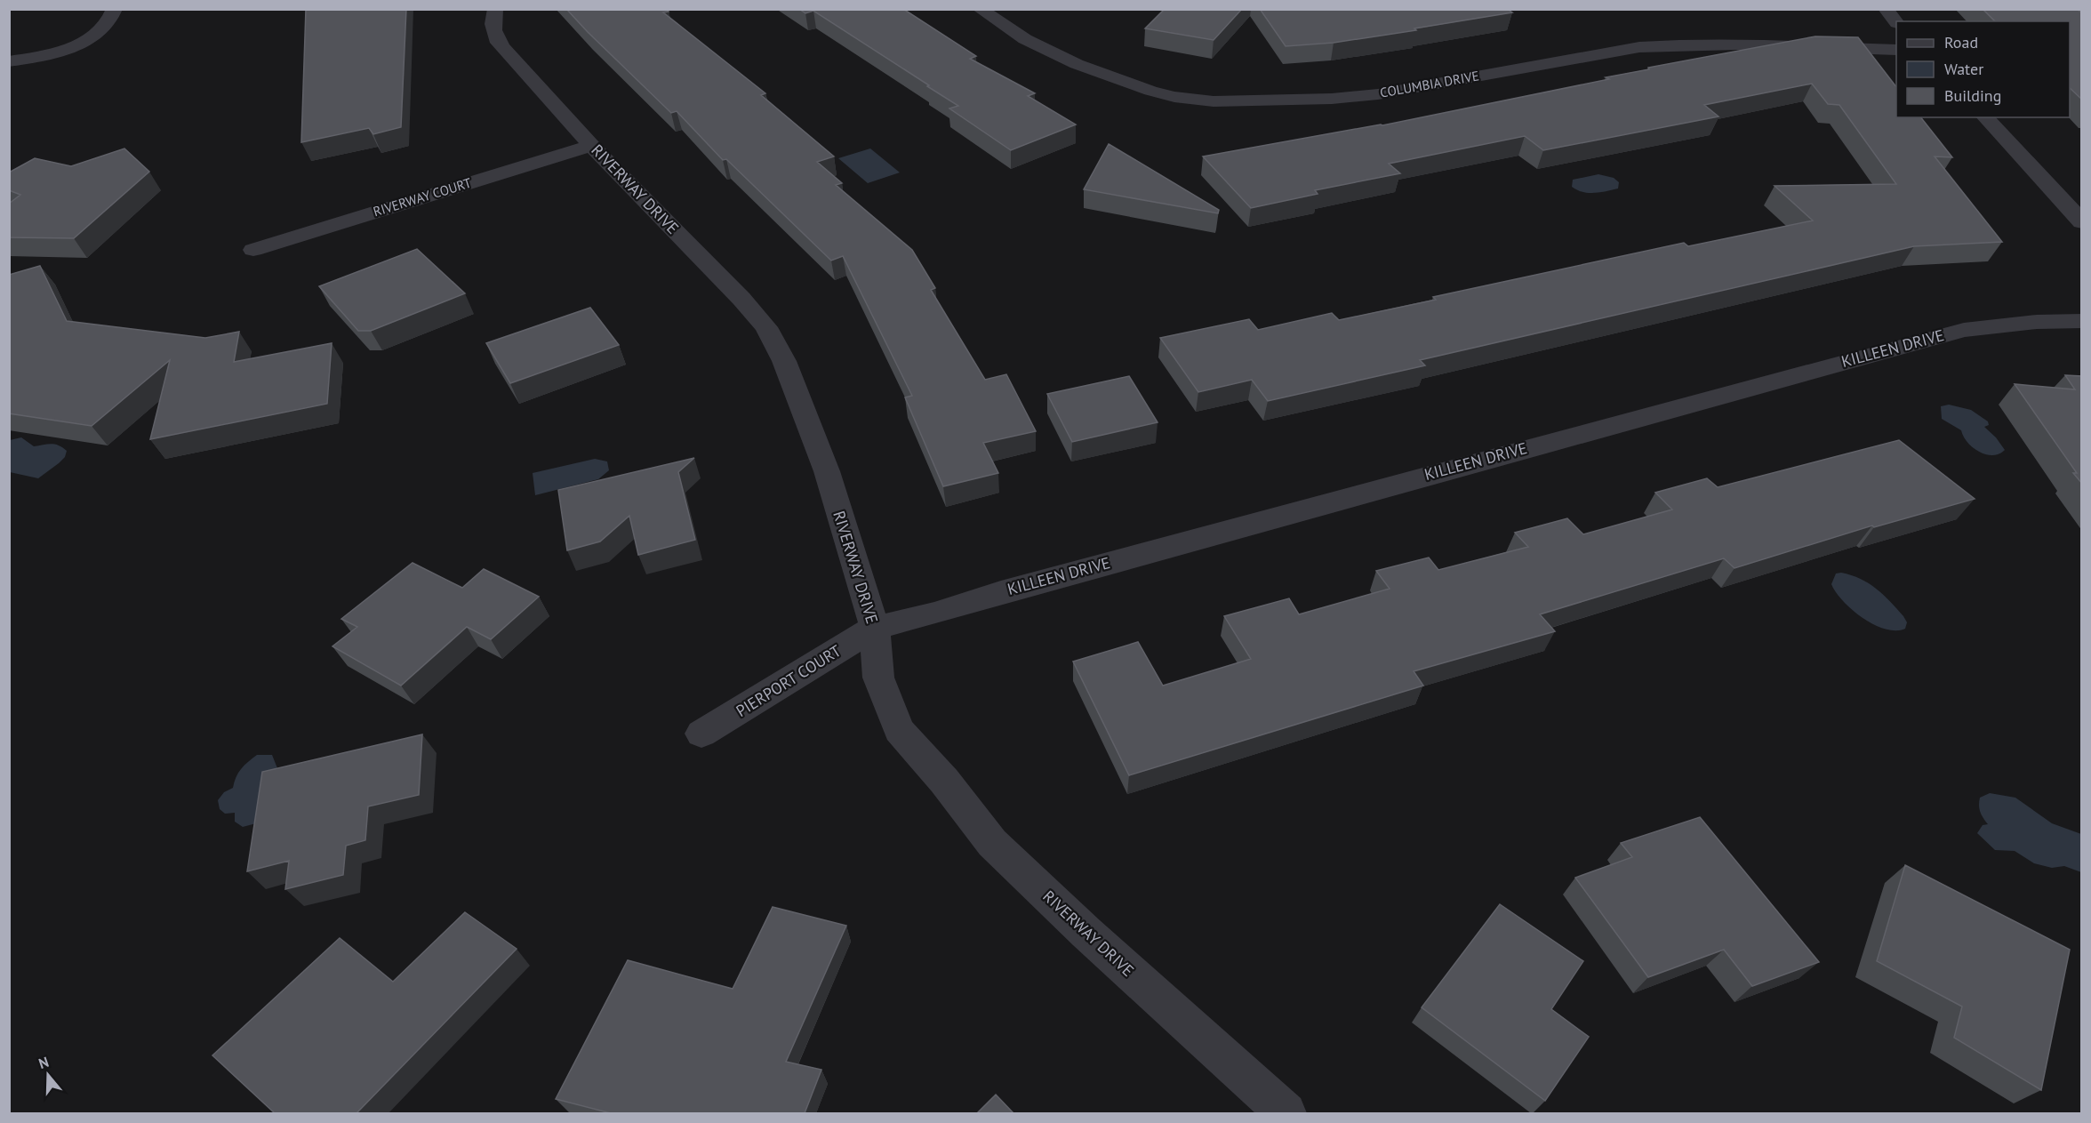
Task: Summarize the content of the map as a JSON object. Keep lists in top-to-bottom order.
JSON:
{
  "streets": {
    "street": [
      "COLUMBIA DRIVE",
      "RIVERWAY DRIVE",
      "RIVERWAY COURT",
      "KILLEEN DRIVE",
      "PIERPORT COURT"
    ]
  },
  "crossings": [
    ["RIVERWAY DRIVE", "RIVERWAY COURT"],
    ["RIVERWAY DRIVE", "KILLEEN DRIVE"],
    ["RIVERWAY DRIVE", "PIERPORT COURT"],
    ["KILLEEN DRIVE", "PIERPORT COURT"]
  ],
  "legend": ["Road", "Water", "Building"],
  "north": "top"
}
